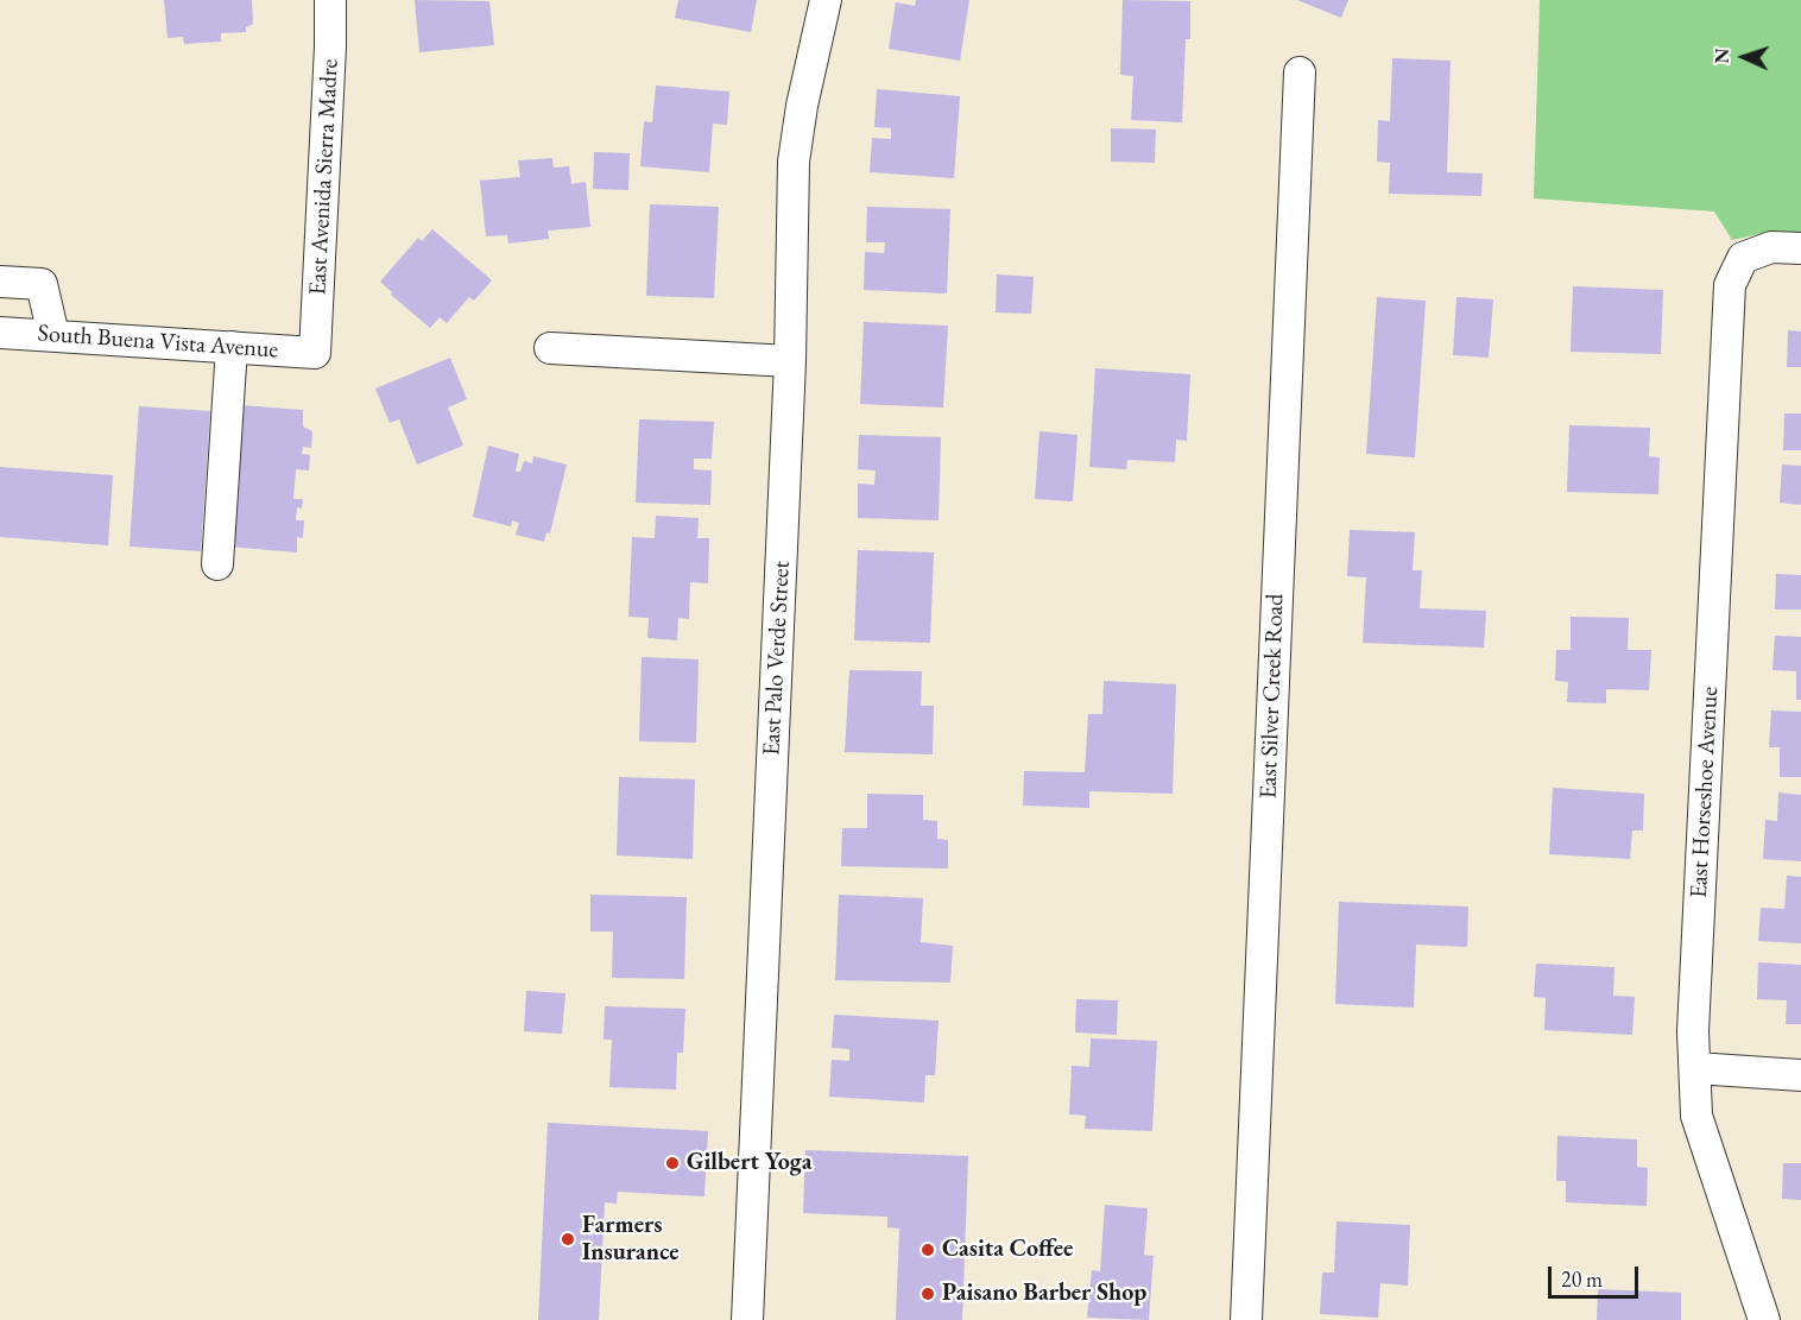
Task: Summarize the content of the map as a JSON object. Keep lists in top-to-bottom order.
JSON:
{
  "streets": {
    "street": [
      "East Avenida Sierra Madre",
      "South Buena Vista Avenue",
      "East Palo Verde Street",
      "East Silver Creek Road",
      "East Horseshoe Avenue"
    ]
  },
  "crossings": [
    ["East Avenida Sierra Madre", "South Buena Vista Avenue"]
  ],
  "places": [
    "Gilbert Yoga",
    "Farmers Insurance",
    "Casita Coffee",
    "Paisano Barber Shop"
  ],
  "scale_bar": "20 m",
  "north": "left"
}
